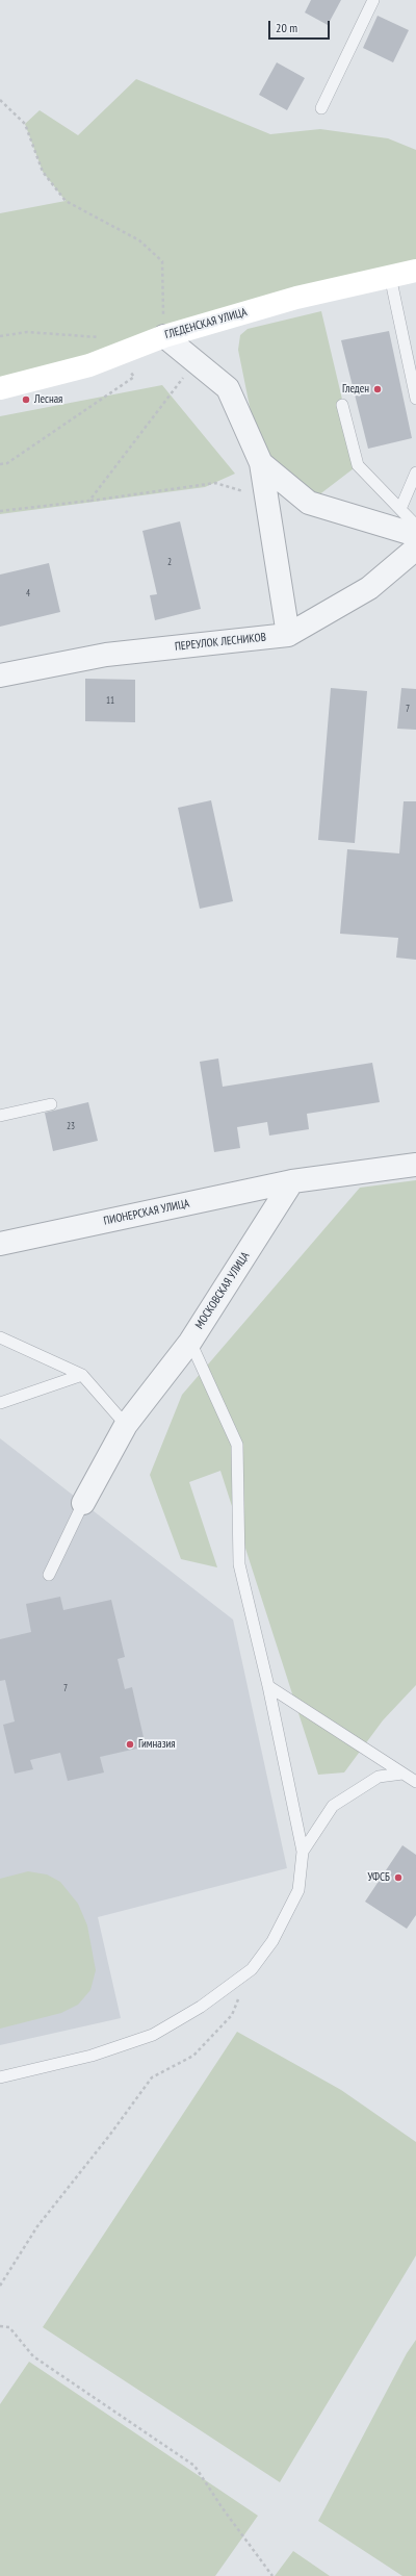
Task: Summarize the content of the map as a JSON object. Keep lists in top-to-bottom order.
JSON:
{
  "streets": {
    "main road": ["ГЛЕДЕНСКАЯ УЛИЦА"],
    "street": ["ПЕРЕУЛОК ЛЕСНИКОВ", "ПИОНЕРСКАЯ УЛИЦА", "МОСКОВСКАЯ УЛИЦА"]
  },
  "crossings": [
    ["ПИОНЕРСКАЯ УЛИЦА", "МОСКОВСКАЯ УЛИЦА"]
  ],
  "places": [
    "Гледен",
    "Лесная",
    "Гимназия",
    "УФСБ"
  ],
  "house_numbers": [
    "2",
    "4",
    "11",
    "7",
    "23",
    "7"
  ],
  "scale_bar": "20 m"
}
